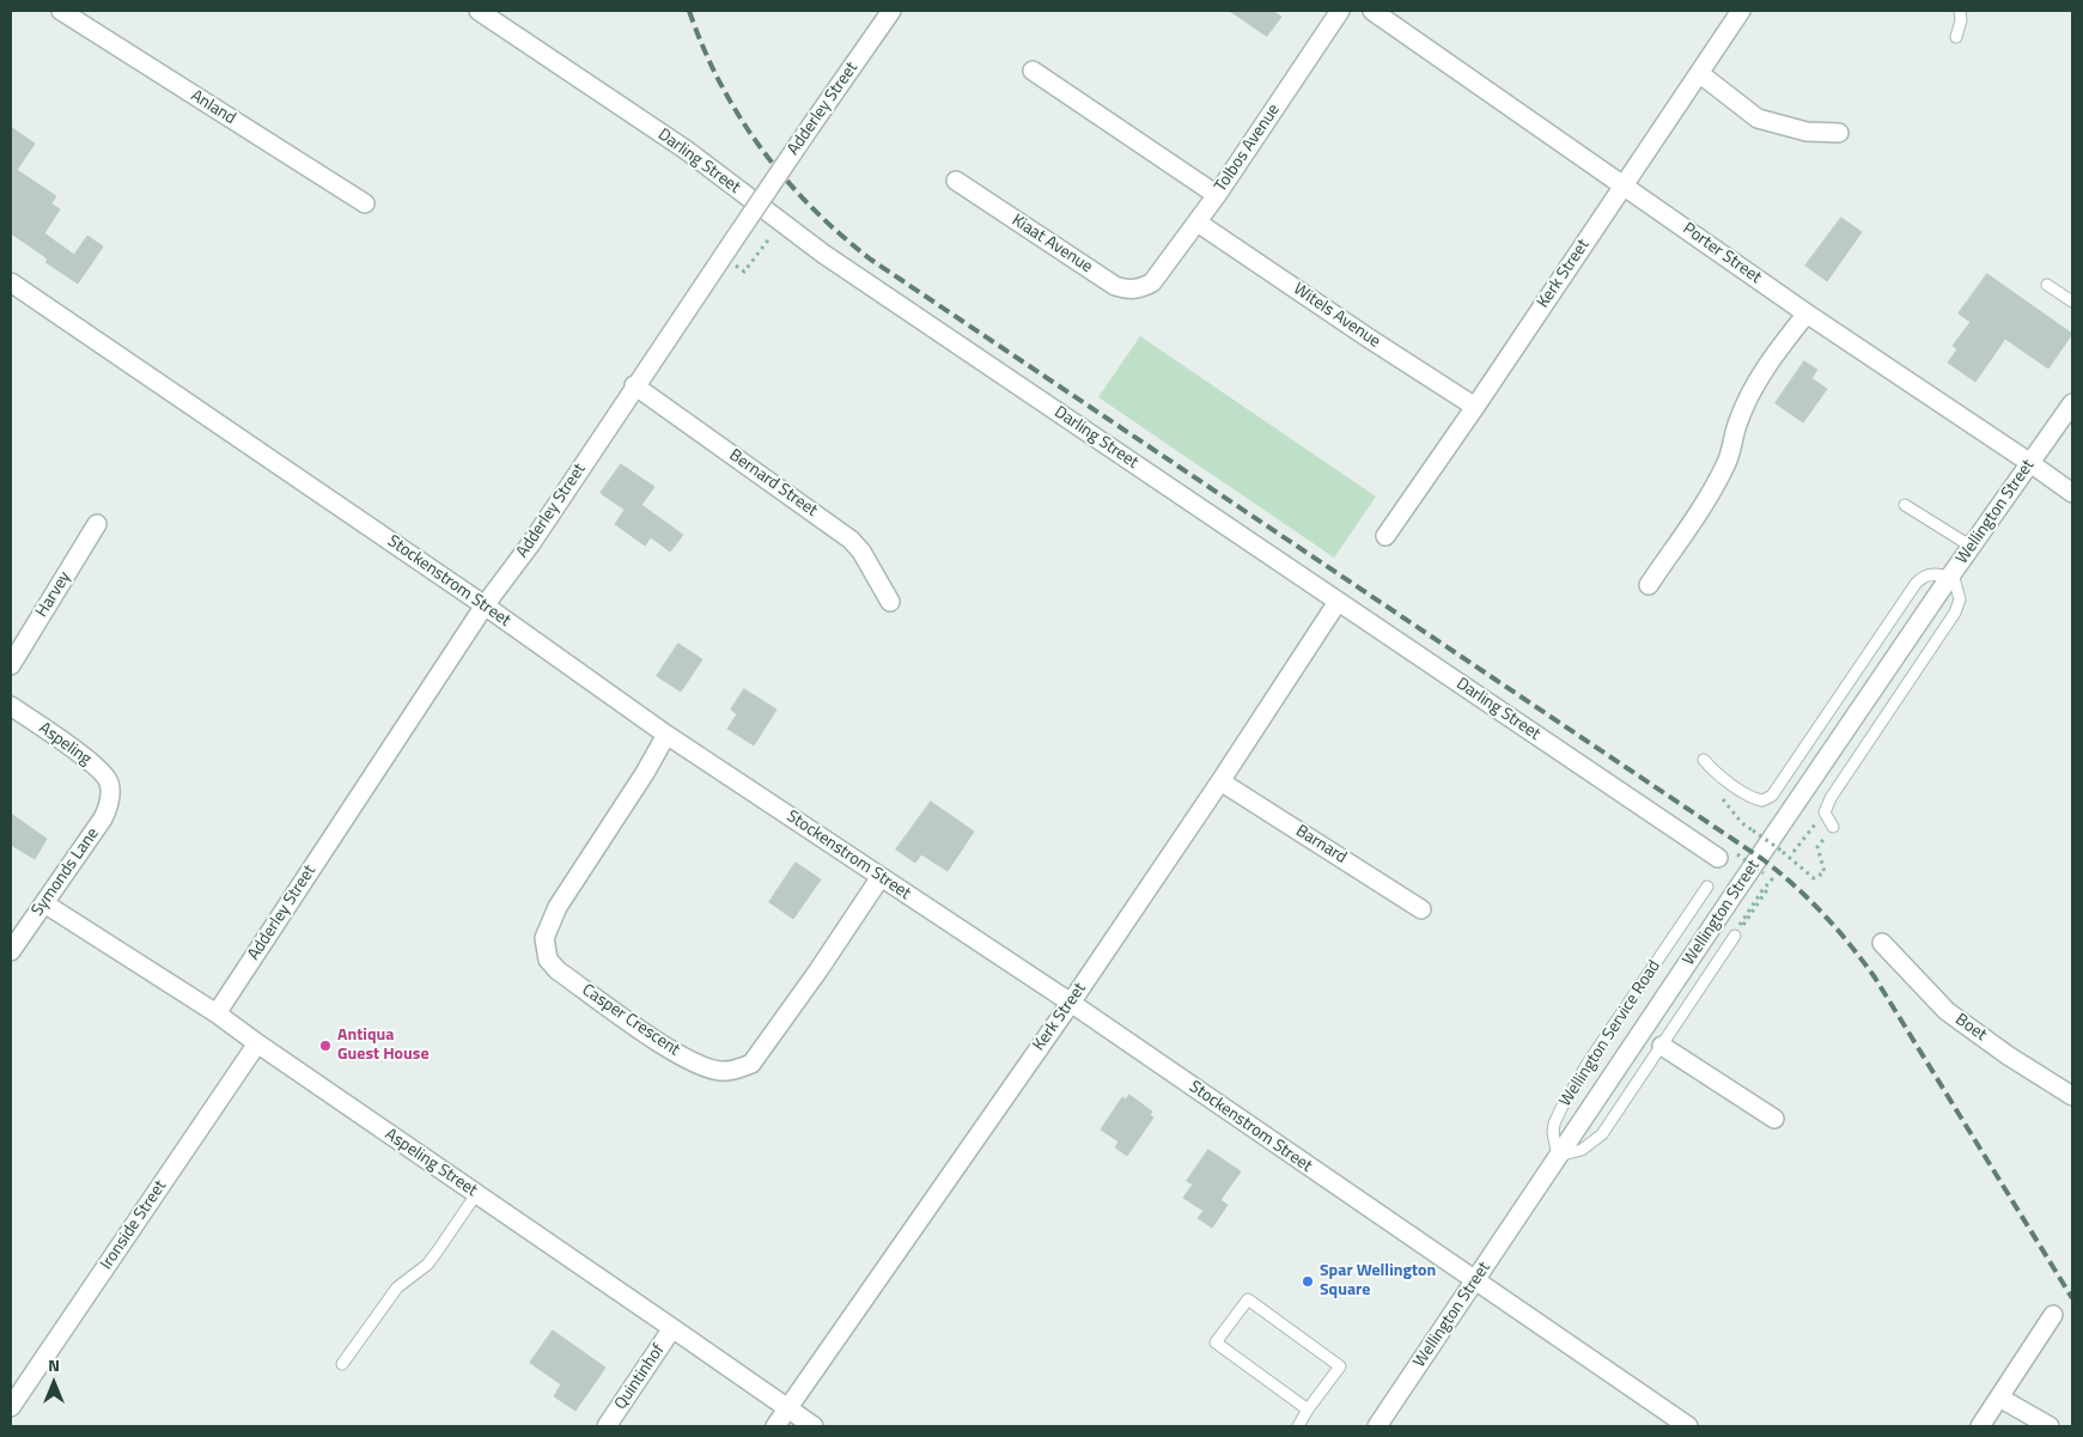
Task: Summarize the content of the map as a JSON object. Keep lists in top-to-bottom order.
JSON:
{
  "streets": {
    "street": [
      "Anland",
      "Adderley Street",
      "Tolbos Avenue",
      "Darling Street",
      "Kiaat Avenue",
      "Porter Street",
      "Kerk Street",
      "Witels Avenue",
      "Bernard Street",
      "Wellington Street",
      "Stockenstrom Street",
      "Harvey",
      "Aspeling",
      "Barnard",
      "Symonds Lane",
      "Casper Crescent",
      "Boet",
      "Aspeling Street",
      "Ironside Street",
      "Quintinhof"
    ],
    "lane": ["Wellington Service Road"]
  },
  "crossings": [
    ["Adderley Street", "Bernard Street"],
    ["Adderley Street", "Stockenstrom Street"],
    ["Adderley Street", "Aspeling Street"],
    ["Tolbos Avenue", "Kiaat Avenue"],
    ["Tolbos Avenue", "Witels Avenue"],
    ["Darling Street", "Kerk Street"],
    ["Porter Street", "Kerk Street"],
    ["Porter Street", "Wellington Street"],
    ["Kerk Street", "Witels Avenue"],
    ["Kerk Street", "Stockenstrom Street"],
    ["Kerk Street", "Barnard"],
    ["Kerk Street", "Aspeling Street"],
    ["Wellington Street", "Stockenstrom Street"],
    ["Wellington Street", "Wellington Service Road"],
    ["Stockenstrom Street", "Casper Crescent"],
    ["Aspeling", "Symonds Lane"],
    ["Symonds Lane", "Aspeling Street"],
    ["Aspeling Street", "Ironside Street"],
    ["Aspeling Street", "Quintinhof"]
  ],
  "places": ["Antiqua Guest House", "Spar Wellington Square"],
  "north": "top"
}
